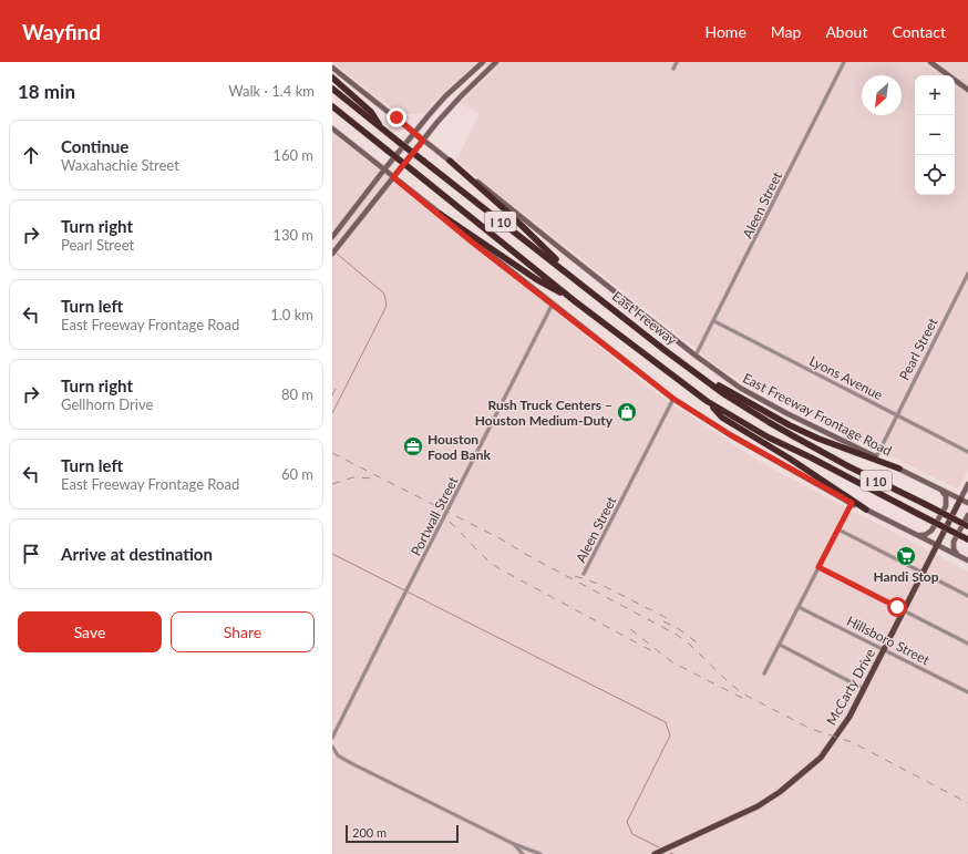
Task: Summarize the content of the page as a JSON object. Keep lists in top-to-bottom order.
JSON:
{
  "streets": {
    "highway": ["I 10", "East Freeway"],
    "main road": ["East Freeway Frontage Road", "McCarty Drive"],
    "street": [
      "Aleen Street",
      "Pearl Street",
      "Lyons Avenue",
      "Portwall Street",
      "Hillsboro Street"
    ]
  },
  "crossings": [
    ["Aleen Street", "Lyons Avenue"],
    ["Aleen Street", "East Freeway Frontage Road"],
    ["Pearl Street", "Lyons Avenue"],
    ["Pearl Street", "East Freeway Frontage Road"],
    ["East Freeway Frontage Road", "McCarty Drive"],
    ["Hillsboro Street", "McCarty Drive"]
  ],
  "places": {
    "shop": ["Rush Truck Centers – Houston Medium-Duty"],
    "office": ["Houston Food Bank"],
    "supermarket": ["Handi Stop"]
  },
  "scale_bar": "200 m",
  "north": "bottom left",
  "page": {
    "header": "Wayfind",
    "nav": [
      "Home",
      "Map",
      "About",
      "Contact"
    ],
    "heading": ["18 min", "Walk · 1.4 km"],
    "map_buttons": ["+", "−"],
    "list": [
      ["Continue", "Waxahachie Street", "160 m"],
      ["Turn right", "Pearl Street", "130 m"],
      ["Turn left", "East Freeway Frontage Road", "1.0 km"],
      ["Turn right", "Gellhorn Drive", "80 m"],
      ["Turn left", "East Freeway Frontage Road", "60 m"],
      "Arrive at destination"
    ],
    "buttons": ["Save", "Share"],
    "scale": "200 m"
  }
}
